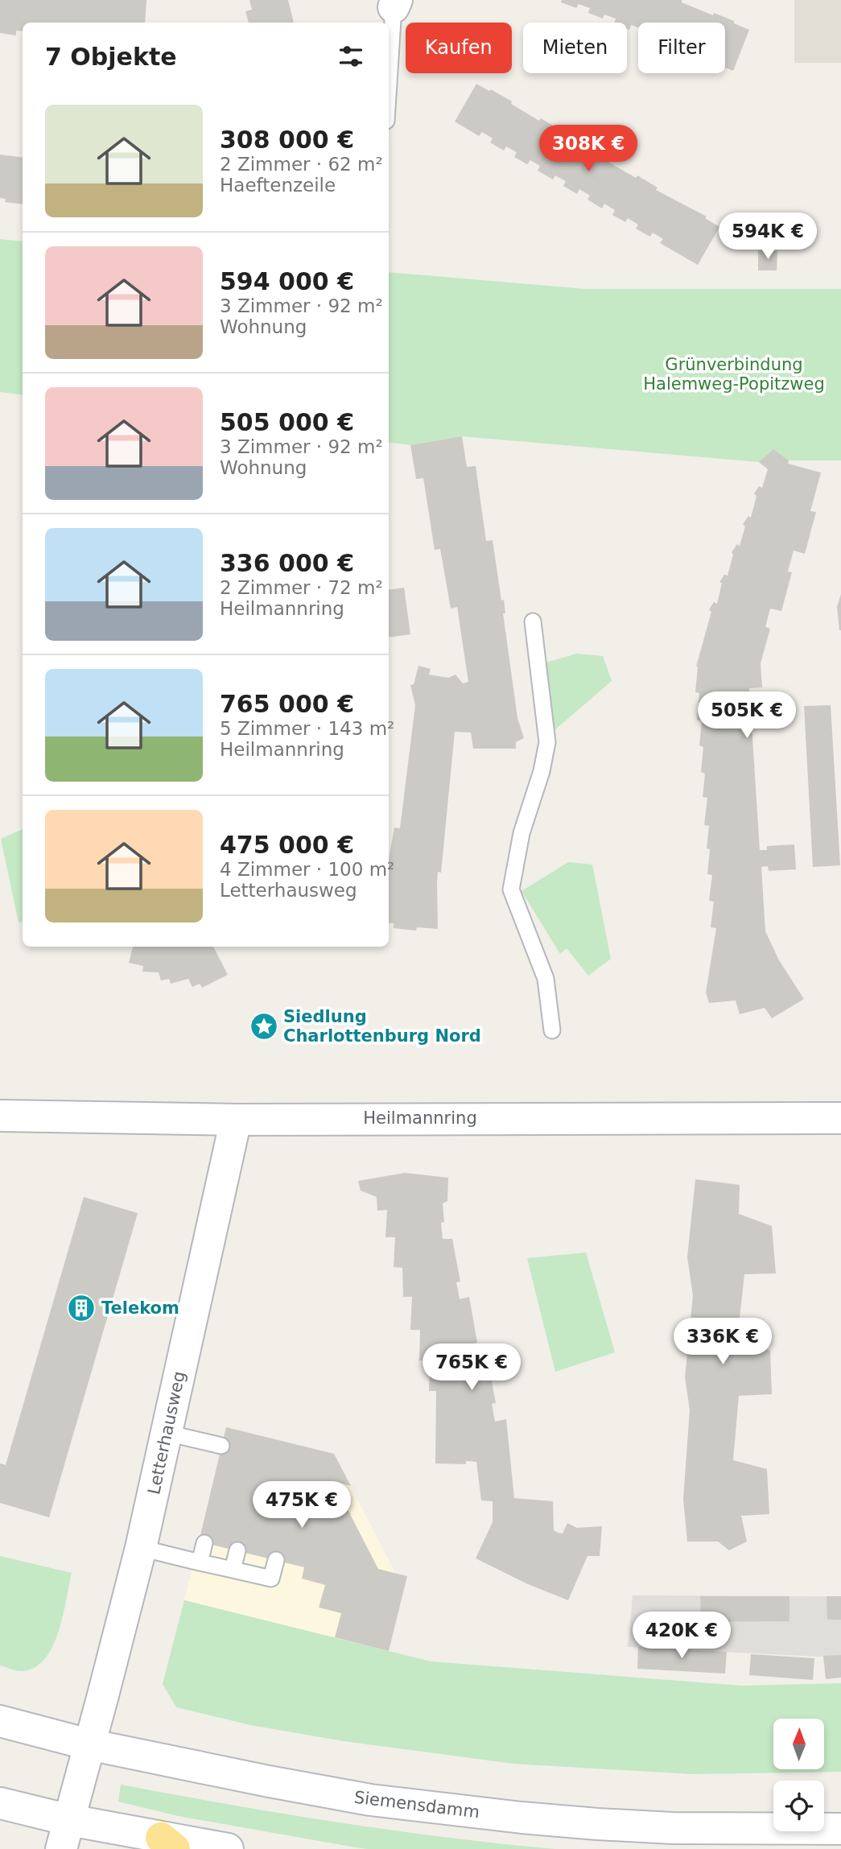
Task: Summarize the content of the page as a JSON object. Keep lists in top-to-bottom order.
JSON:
{
  "streets": {
    "street": ["Heilmannring", "Letterhausweg", "Siemensdamm"]
  },
  "crossings": [
    ["Heilmannring", "Letterhausweg"],
    ["Letterhausweg", "Siemensdamm"]
  ],
  "parks": ["Grünverbindung Halemweg-Popitzweg"],
  "places": {
    "place": ["Siedlung Charlottenburg Nord"],
    "building": ["Telekom"]
  },
  "north": "top",
  "page": {
    "chip": ["Kaufen", "Mieten", "Filter"],
    "heading": "7 Objekte",
    "list": [
      {
        "name": "308 000 €",
        "note": "2 Zimmer · 62 m² · Haeftenzeile"
      },
      {
        "name": "594 000 €",
        "note": "3 Zimmer · 92 m² · Wohnung"
      },
      {
        "name": "505 000 €",
        "note": "3 Zimmer · 92 m² · Wohnung"
      },
      {
        "name": "336 000 €",
        "note": "2 Zimmer · 72 m² · Heilmannring"
      },
      {
        "name": "765 000 €",
        "note": "5 Zimmer · 143 m² · Heilmannring"
      },
      {
        "name": "475 000 €",
        "note": "4 Zimmer · 100 m² · Letterhausweg"
      }
    ],
    "price": [
      "308K €",
      "594K €",
      "505K €",
      "336K €",
      "765K €",
      "475K €",
      "420K €"
    ]
  }
}
